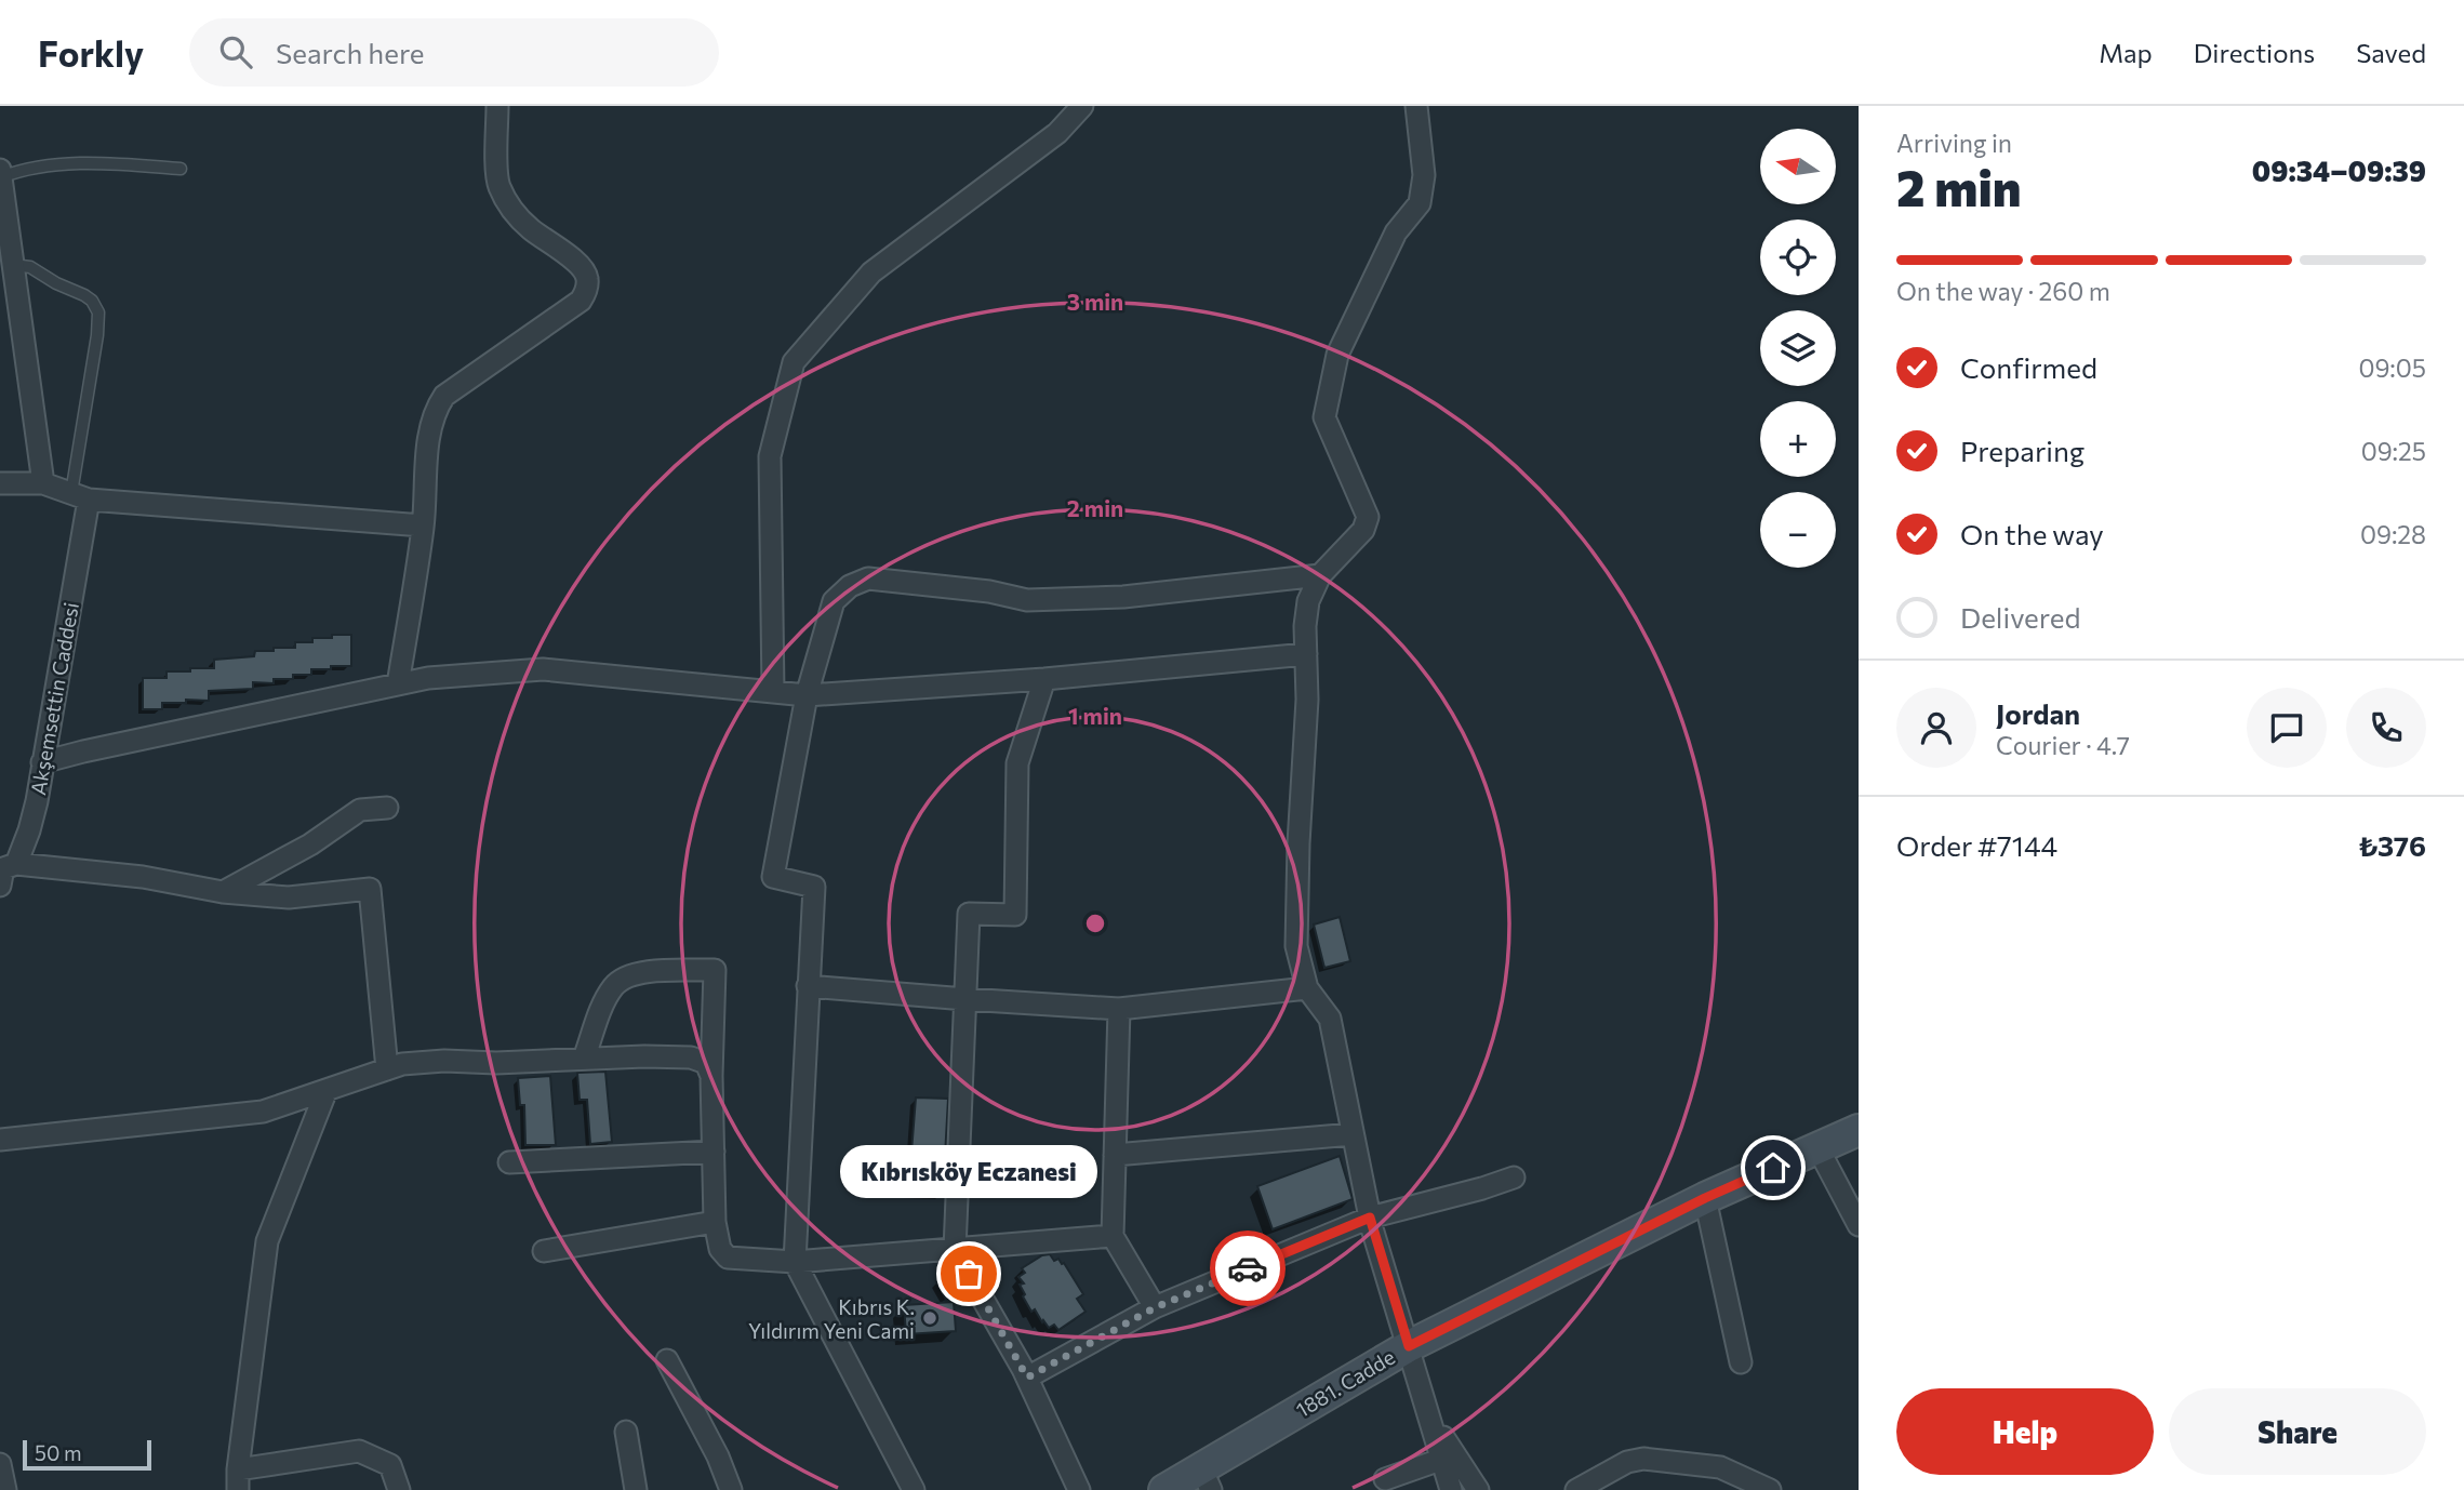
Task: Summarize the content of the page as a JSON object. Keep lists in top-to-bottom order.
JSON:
{
  "streets": {
    "street": ["Akşemsettin Caddesi", "1881. Cadde"]
  },
  "places": ["Kıbrısköy Eczanesi", "Kıbrıs K. Yıldırım Yeni Cami"],
  "scale_bar": "50 m",
  "north": "left",
  "page": {
    "header": "Forkly",
    "search": "Search here",
    "nav": ["Map", "Directions", "Saved"],
    "heading": ["2 min", "Arriving in", "09:34–09:39"],
    "panel": [
      "Jordan",
      "Courier · 4.7",
      "Order #7144",
      "₺376"
    ],
    "map_buttons": ["+", "−"],
    "bar": "On the way · 260 m",
    "list": [
      ["Confirmed", "09:05"],
      ["Preparing", "09:25"],
      ["On the way", "09:28"],
      "Delivered"
    ],
    "bubble": "Kıbrısköy Eczanesi",
    "buttons": ["Help", "Share"],
    "scale": "50 m"
  },
  "rings": ["3 min", "2 min", "1 min"]
}
